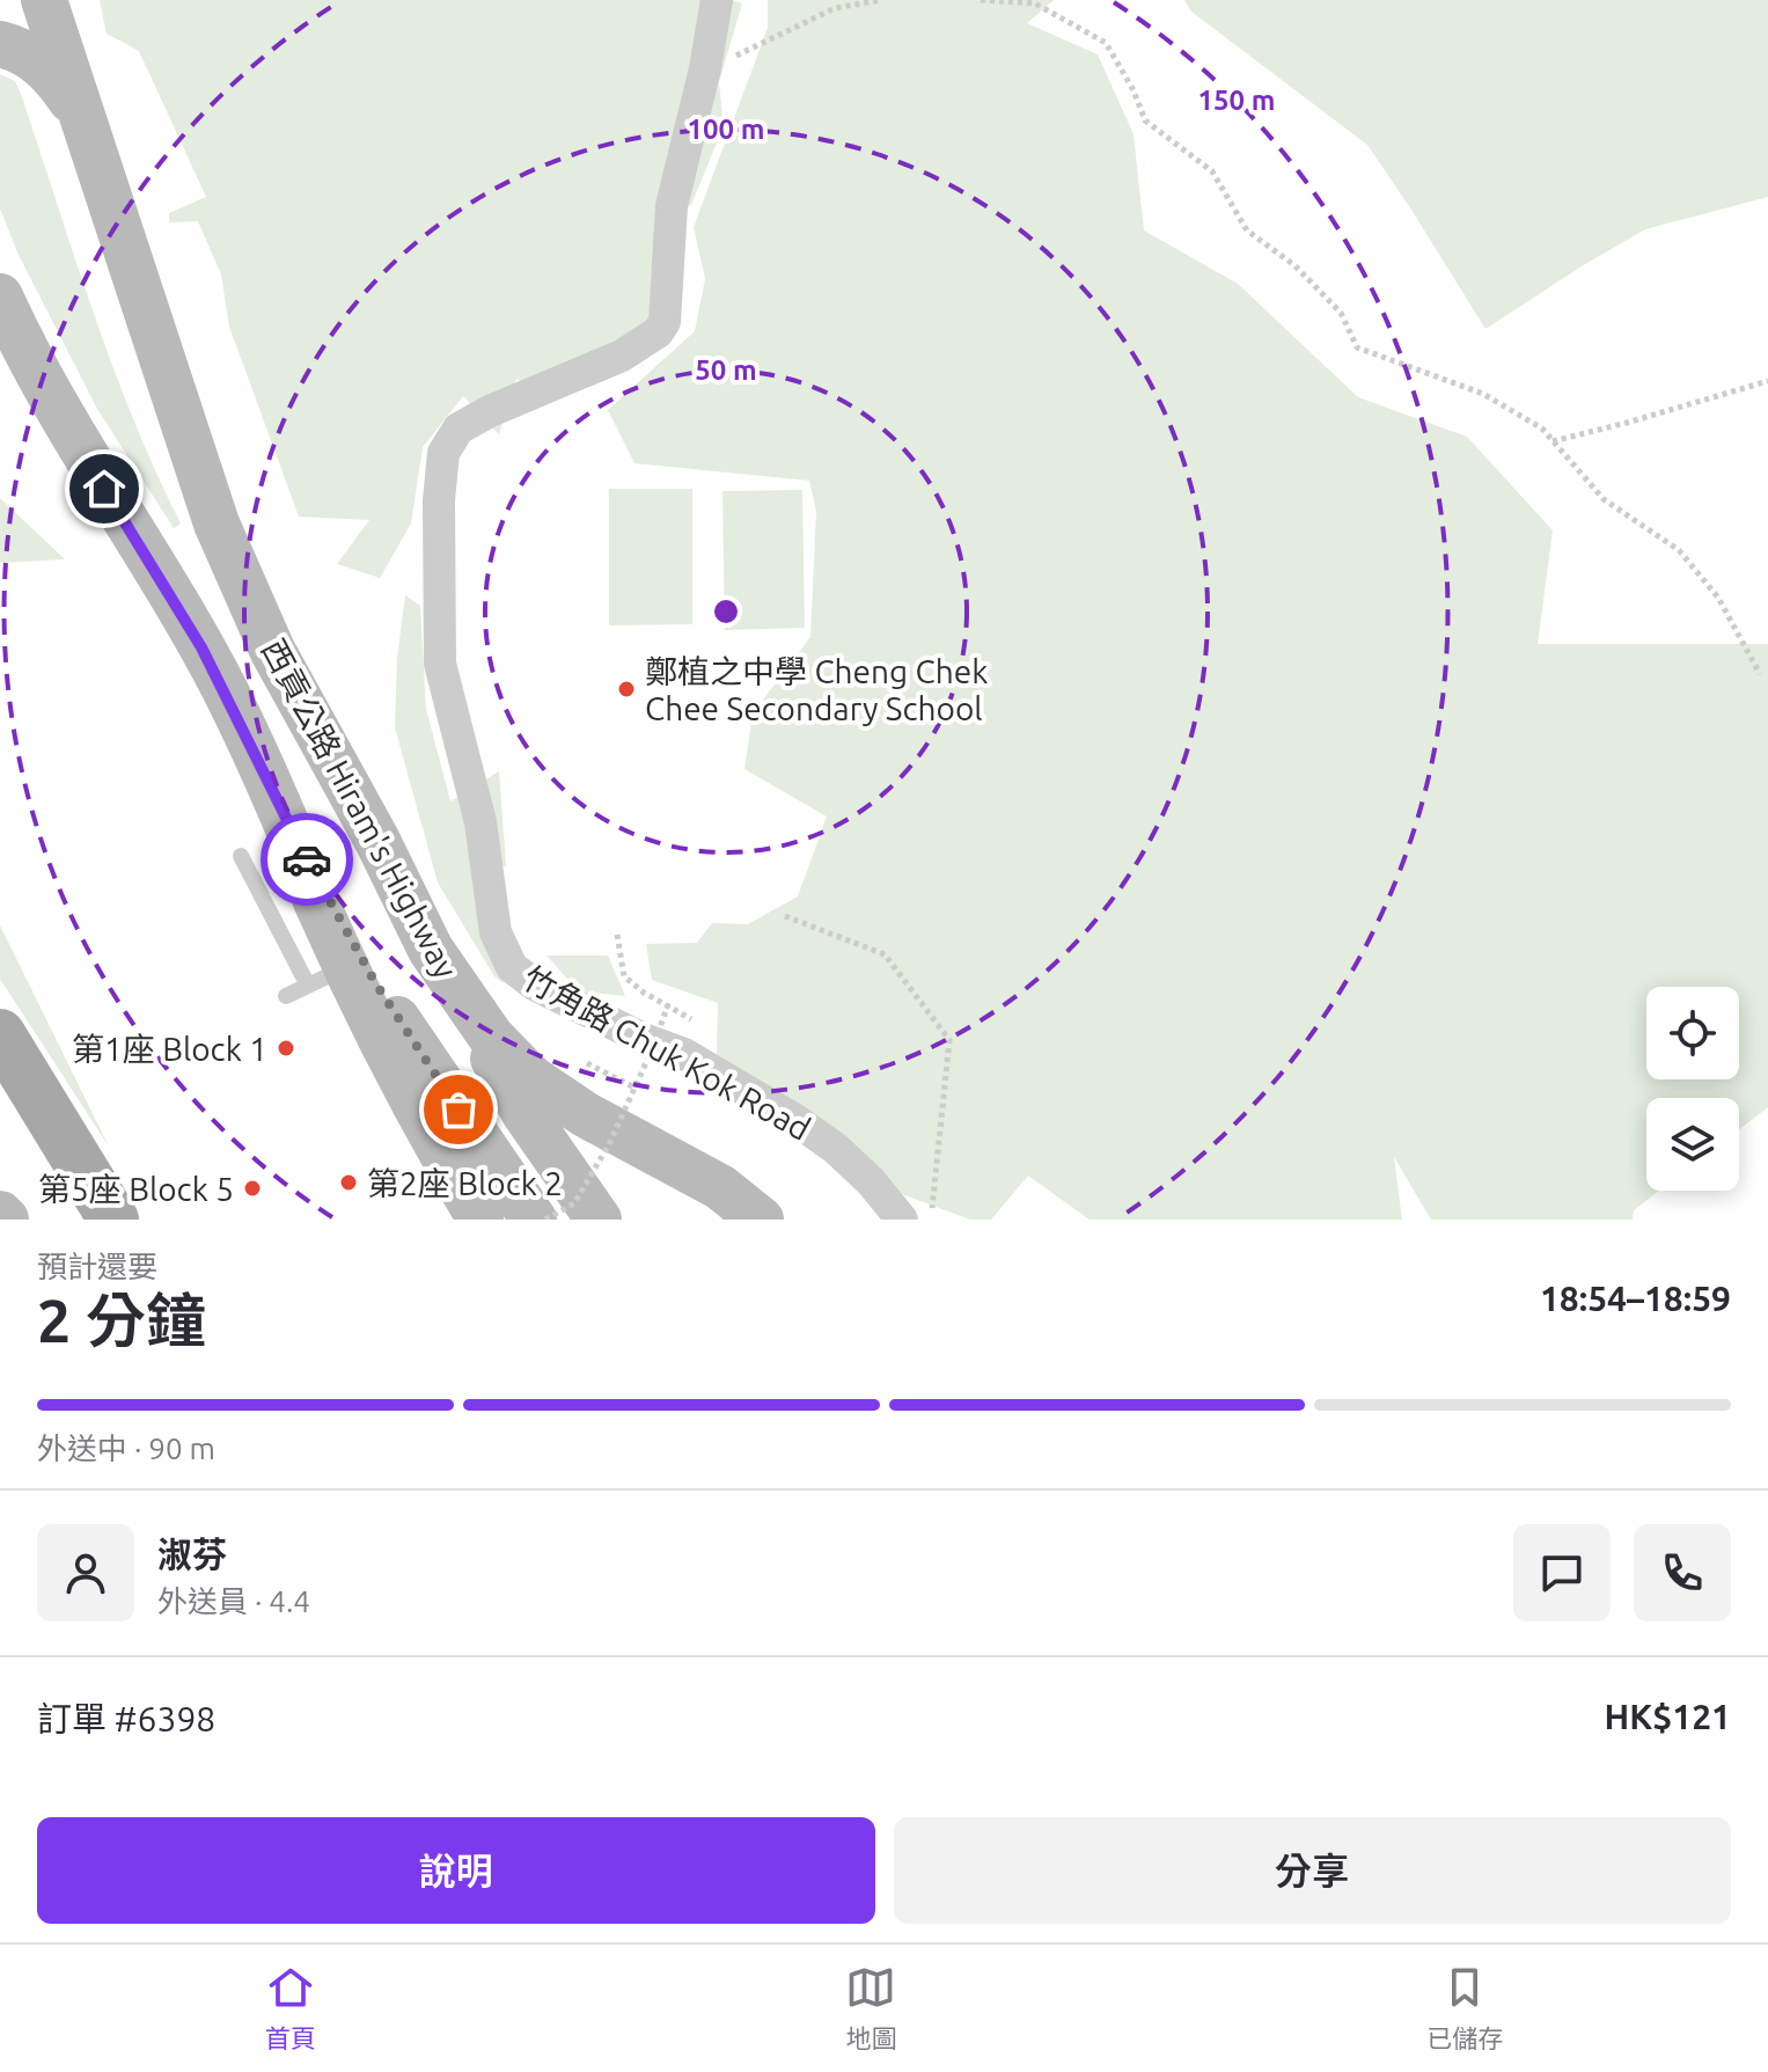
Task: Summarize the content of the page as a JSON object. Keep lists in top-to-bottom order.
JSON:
{
  "streets": {
    "main road": ["西貢公路 Hiram's Highway"],
    "street": ["竹角路 Chuk Kok Road"]
  },
  "places": [
    "鄭植之中學 Cheng Chek Chee Secondary School",
    "第1座 Block 1",
    "第2座 Block 2",
    "第5座 Block 5"
  ],
  "page": {
    "heading": ["2 分鐘", "預計還要", "18:54–18:59"],
    "panel": [
      "淑芬",
      "外送員 · 4.4",
      "訂單 #6398",
      "HK$121"
    ],
    "bar": "外送中 · 90 m",
    "buttons": ["說明", "分享"],
    "tabs": ["首頁", "地圖", "已儲存"]
  },
  "rings": ["150 m", "100 m", "50 m"]
}
